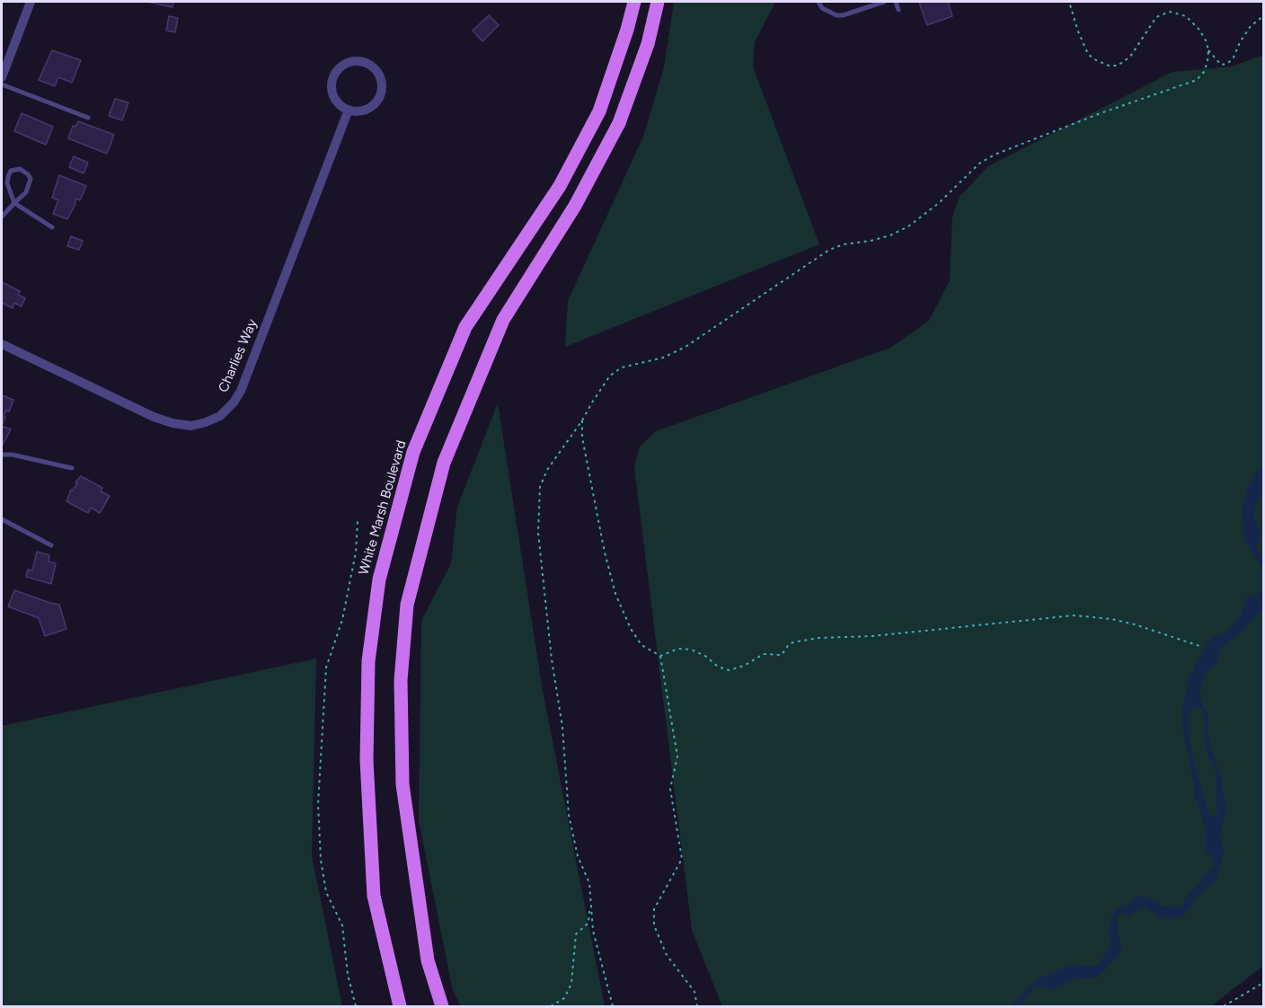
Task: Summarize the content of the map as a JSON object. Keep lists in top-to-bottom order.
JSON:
{
  "streets": {
    "main road": ["White Marsh Boulevard"],
    "street": ["Charlies Way"]
  }
}
